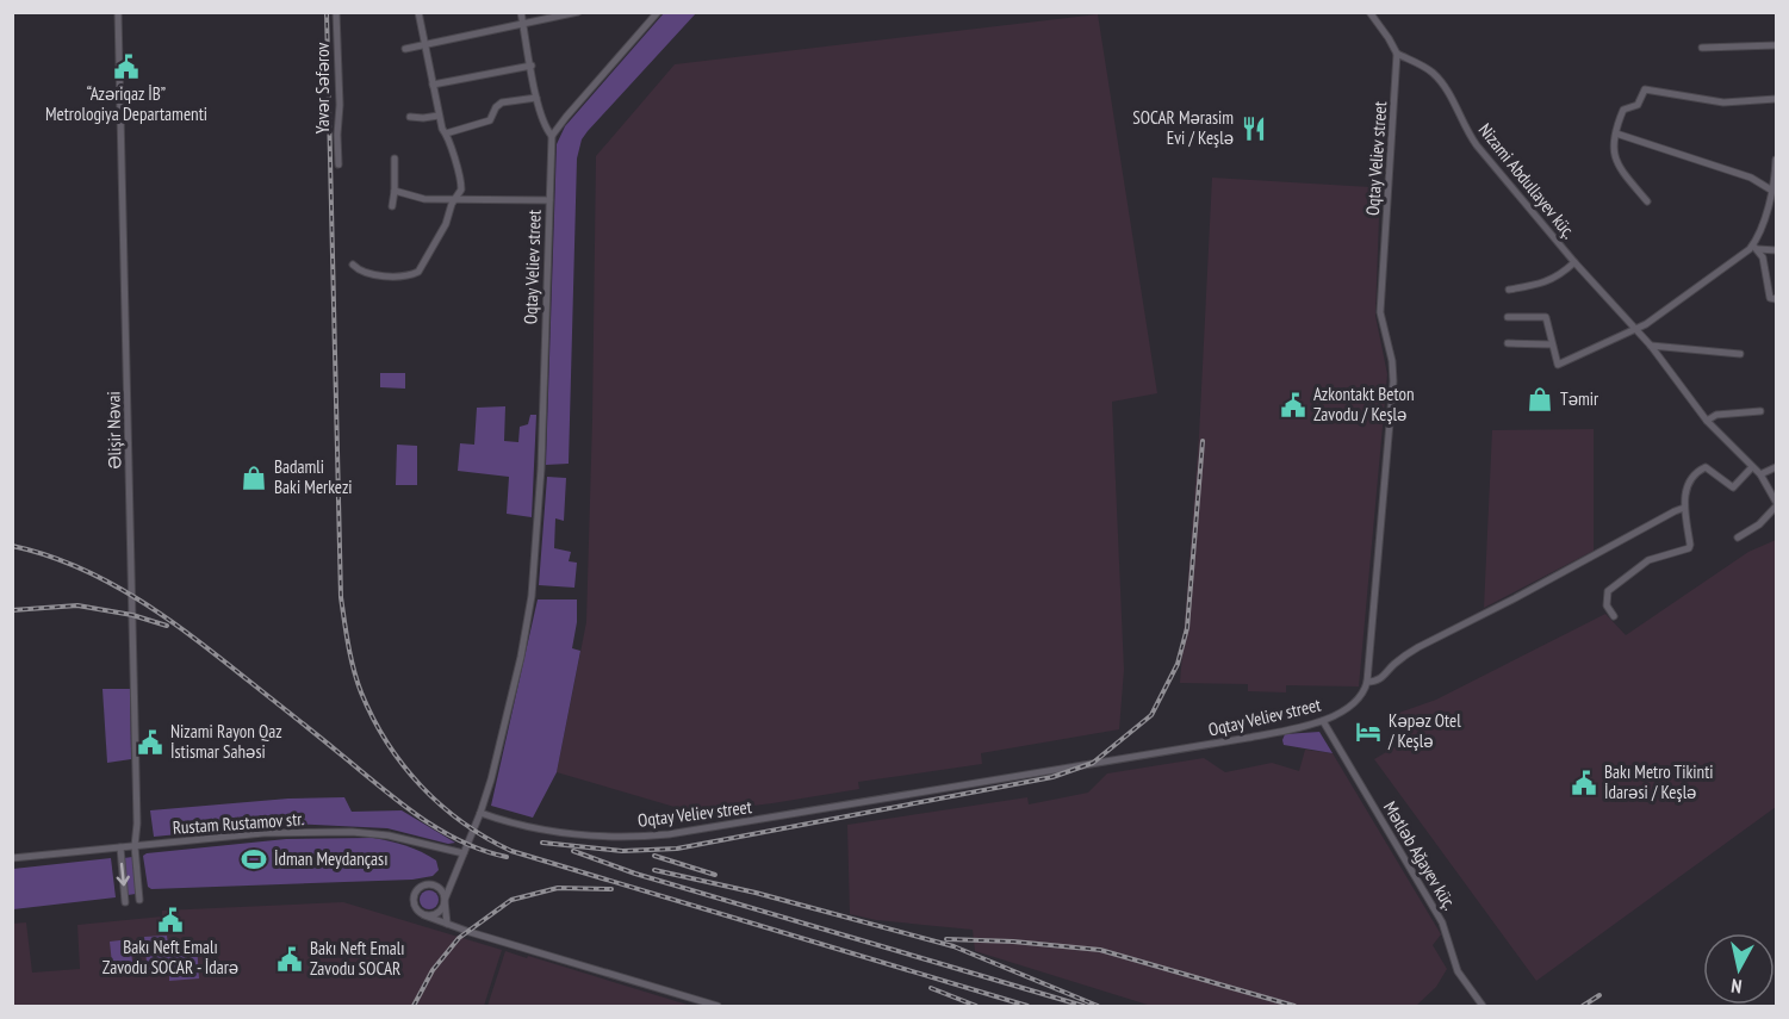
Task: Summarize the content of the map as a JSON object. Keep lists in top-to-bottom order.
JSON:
{
  "streets": {
    "street": [
      "Yavər Səfərov",
      "Oqtay Veliev street",
      "Nizami Abdullayev küç.",
      "Əlişir Nəvai",
      "Rustam Rustamov str.",
      "Mətləb Ağayev küç."
    ]
  },
  "crossings": [
    ["Oqtay Veliev street", "Nizami Abdullayev küç."],
    ["Oqtay Veliev street", "Rustam Rustamov str."],
    ["Oqtay Veliev street", "Mətləb Ağayev küç."],
    ["Əlişir Nəvai", "Rustam Rustamov str."]
  ],
  "places": {
    "public building": [
      "“Azəriqaz İB” Metrologiya Departamenti",
      "Azkontakt Beton Zavodu / Keşlə",
      "Nizami Rayon Qaz İstismar Sahəsi",
      "Bakı Metro Tikinti İdarəsi / Keşlə",
      "Bakı Neft Emalı Zavodu SOCAR - İdarə",
      "Bakı Neft Emalı Zavodu SOCAR"
    ],
    "restaurant": ["SOCAR Mərasim Evi / Keşlə"],
    "shop": ["Təmir", "Badamli Baki Merkezi"],
    "hotel": ["Kəpəz Otel / Keşlə"],
    "sports": ["İdman Meydançası"]
  },
  "north": "bottom"
}
